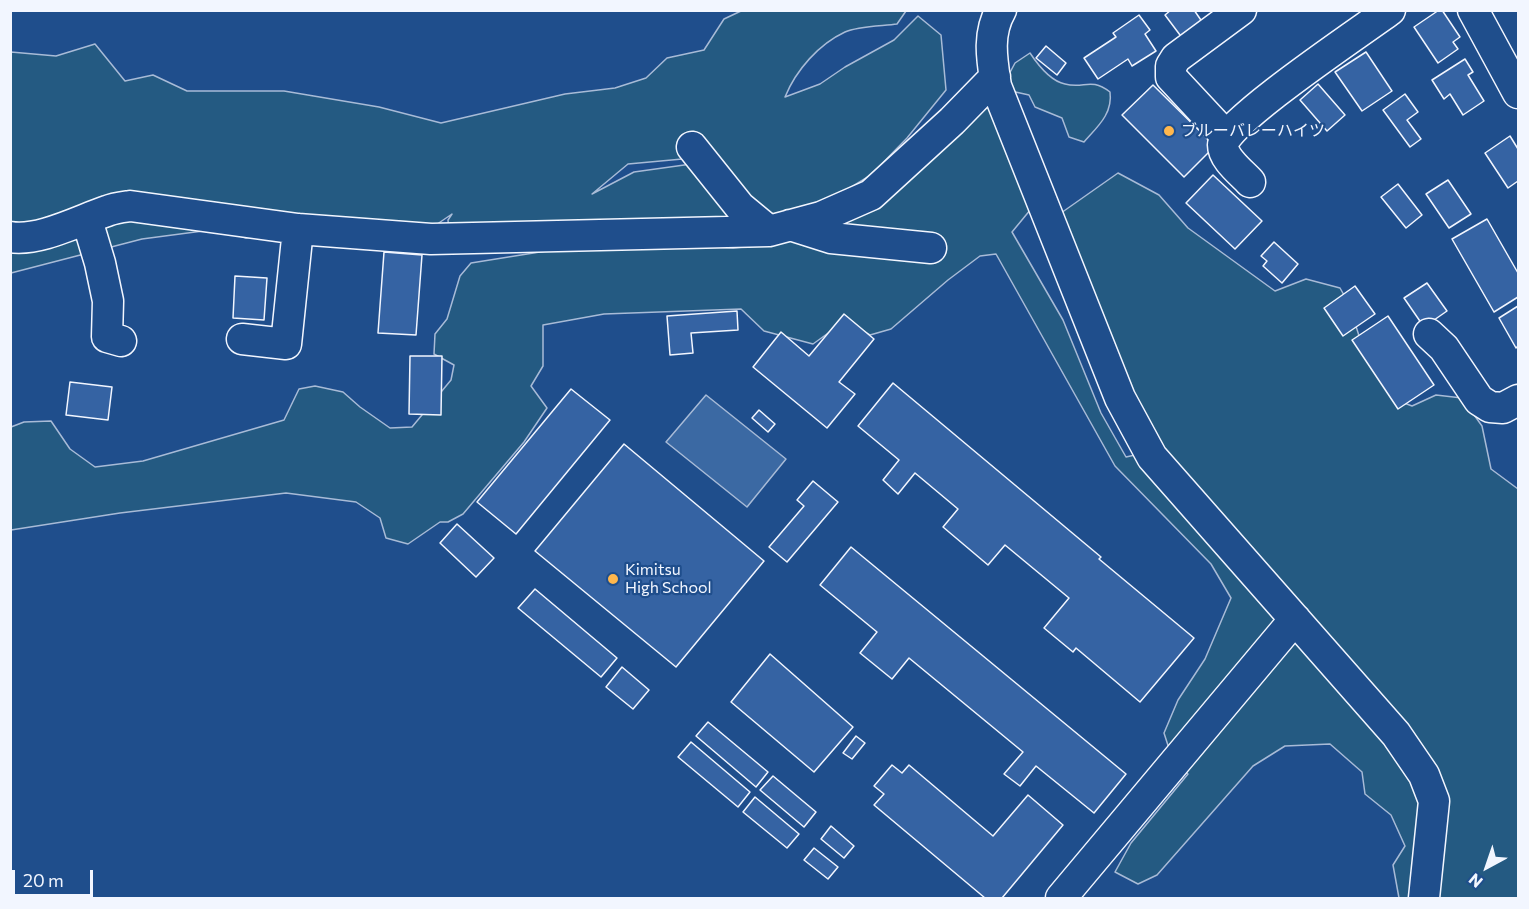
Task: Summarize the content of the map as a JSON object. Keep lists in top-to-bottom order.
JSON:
{
  "places": ["ブルーバレーハイツ", "Kimitsu High School"],
  "scale_bar": "20 m",
  "north": "bottom left"
}
